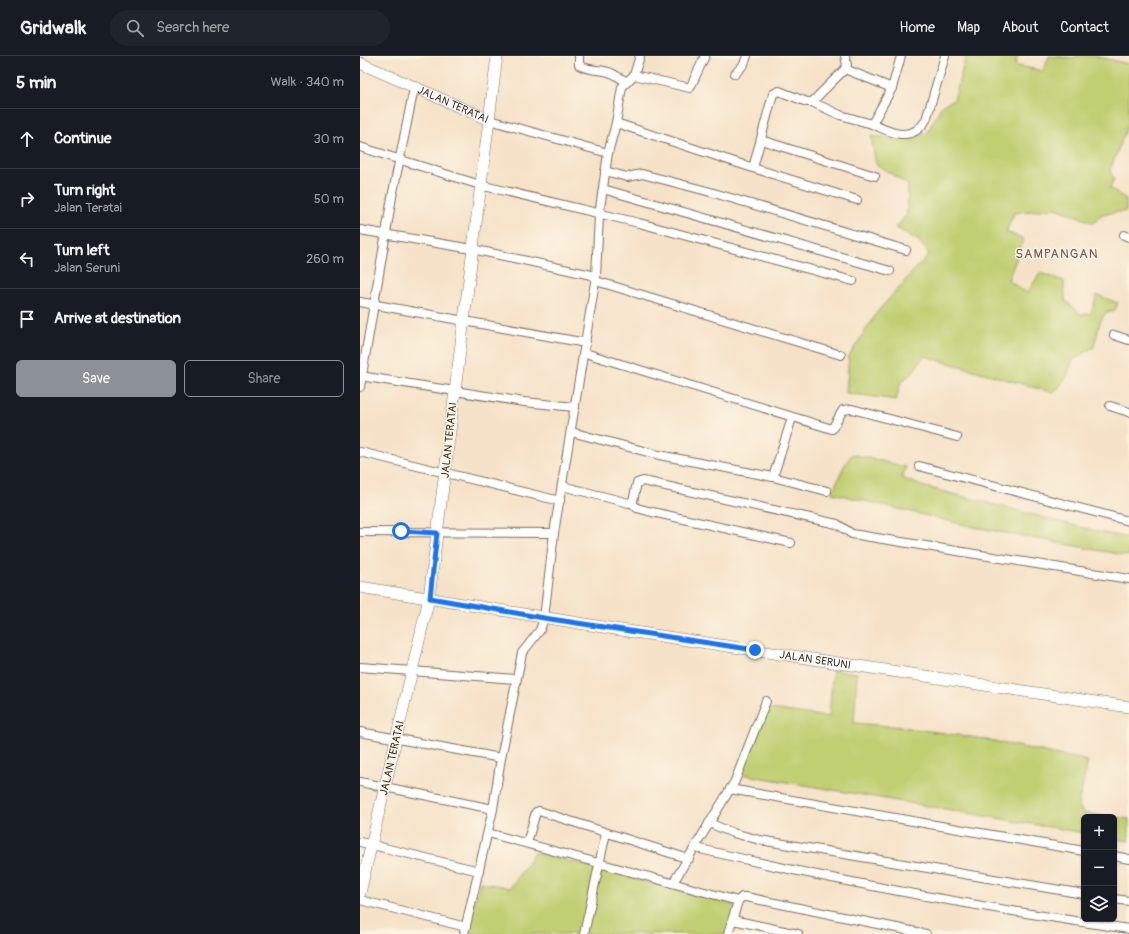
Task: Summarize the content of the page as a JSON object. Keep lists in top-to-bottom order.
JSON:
{
  "streets": {
    "street": ["JALAN TERATAI", "JALAN SERUNI"]
  },
  "crossings": [
    ["JALAN TERATAI", "JALAN SERUNI"]
  ],
  "districts": ["SAMPANGAN"],
  "page": {
    "header": "Gridwalk",
    "search": "Search here",
    "nav": [
      "Home",
      "Map",
      "About",
      "Contact"
    ],
    "heading": ["5 min", "Walk · 340 m"],
    "list": [
      ["Continue", "30 m"],
      ["Turn right", "Jalan Teratai", "50 m"],
      ["Turn left", "Jalan Seruni", "260 m"],
      "Arrive at destination"
    ],
    "buttons": ["Save", "Share"],
    "map_buttons": ["+", "−"]
  }
}
